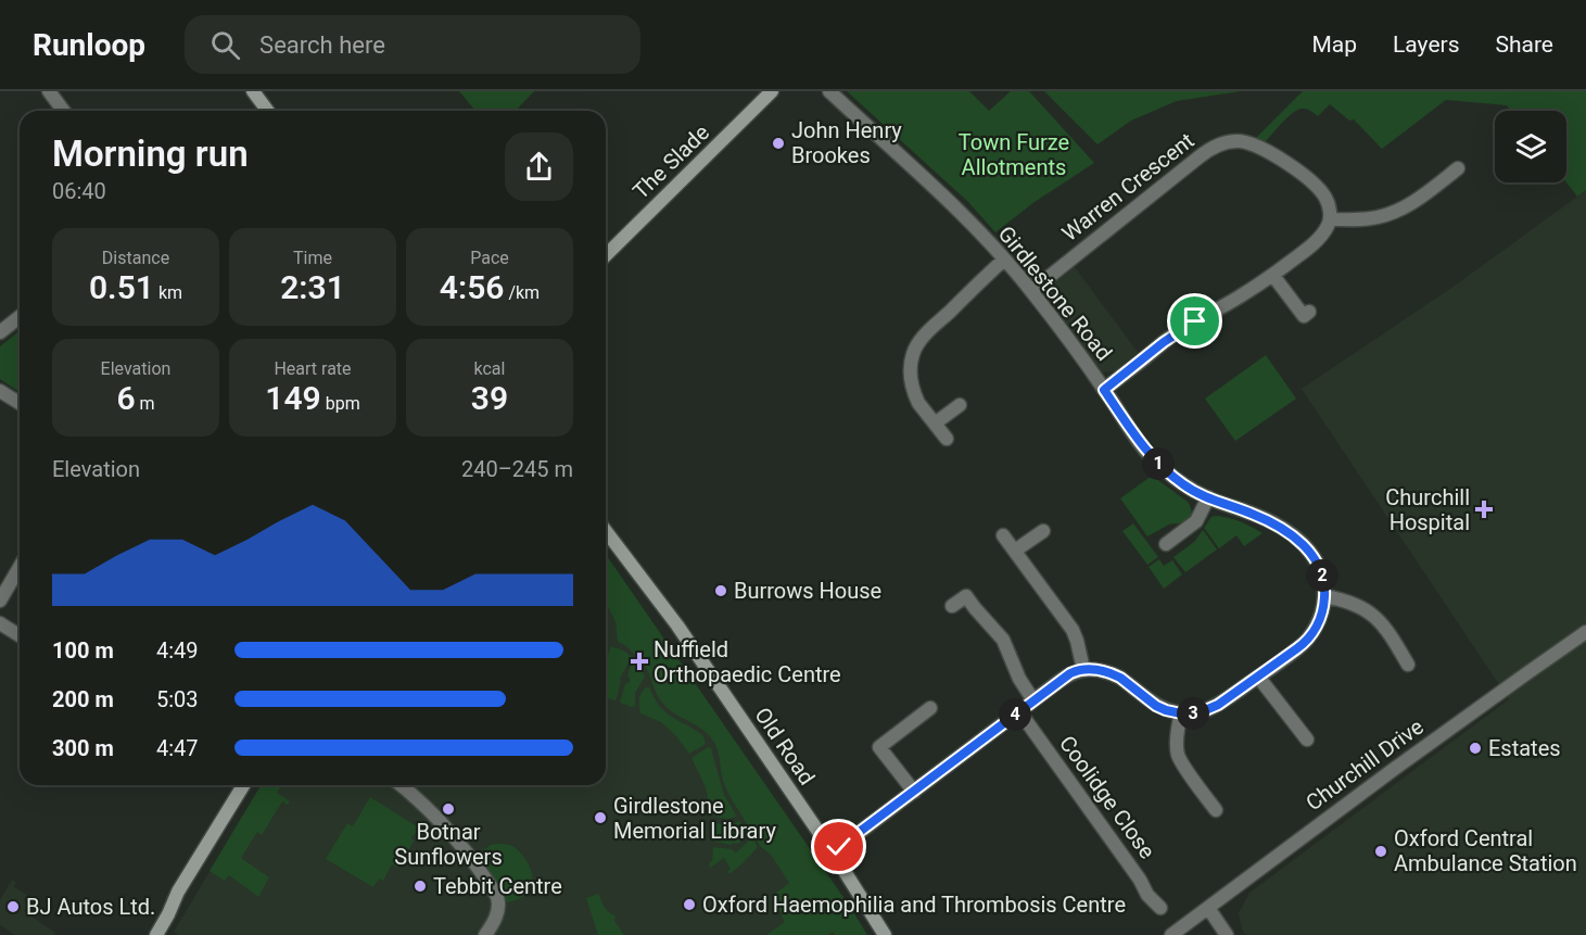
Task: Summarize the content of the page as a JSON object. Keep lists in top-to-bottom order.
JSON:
{
  "streets": {
    "street": [
      "The Slade",
      "Warren Crescent",
      "Girdlestone Road",
      "Old Road",
      "Churchill Drive",
      "Coolidge Close"
    ]
  },
  "crossings": [
    ["Warren Crescent", "Girdlestone Road"]
  ],
  "parks": ["Town Furze Allotments"],
  "places": {
    "other": [
      "John Henry Brookes",
      "Burrows House",
      "Estates",
      "Botnar Sunflowers",
      "Girdlestone Memorial Library",
      "Oxford Central Ambulance Station",
      "Tebbit Centre",
      "Oxford Haemophilia and Thrombosis Centre",
      "BJ Autos Ltd."
    ],
    "health": ["Churchill Hospital", "Nuffield Orthopaedic Centre"]
  },
  "page": {
    "header": "Runloop",
    "search": "Search here",
    "nav": ["Map", "Layers", "Share"],
    "heading": ["Morning run", "06:40"],
    "stats": [
      ["Distance", "0.51 km"],
      ["Time", "2:31"],
      ["Pace", "4:56 /km"],
      ["Elevation", "6 m"],
      ["Heart rate", "149 bpm"],
      ["kcal", "39"]
    ],
    "chart": ["Elevation", "240–245 m"],
    "pins": [
      "1",
      "2",
      "3",
      "4"
    ],
    "list": [
      {
        "name": "100 m",
        "note": "4:49"
      },
      {
        "name": "200 m",
        "note": "5:03"
      },
      {
        "name": "300 m",
        "note": "4:47"
      }
    ]
  }
}
